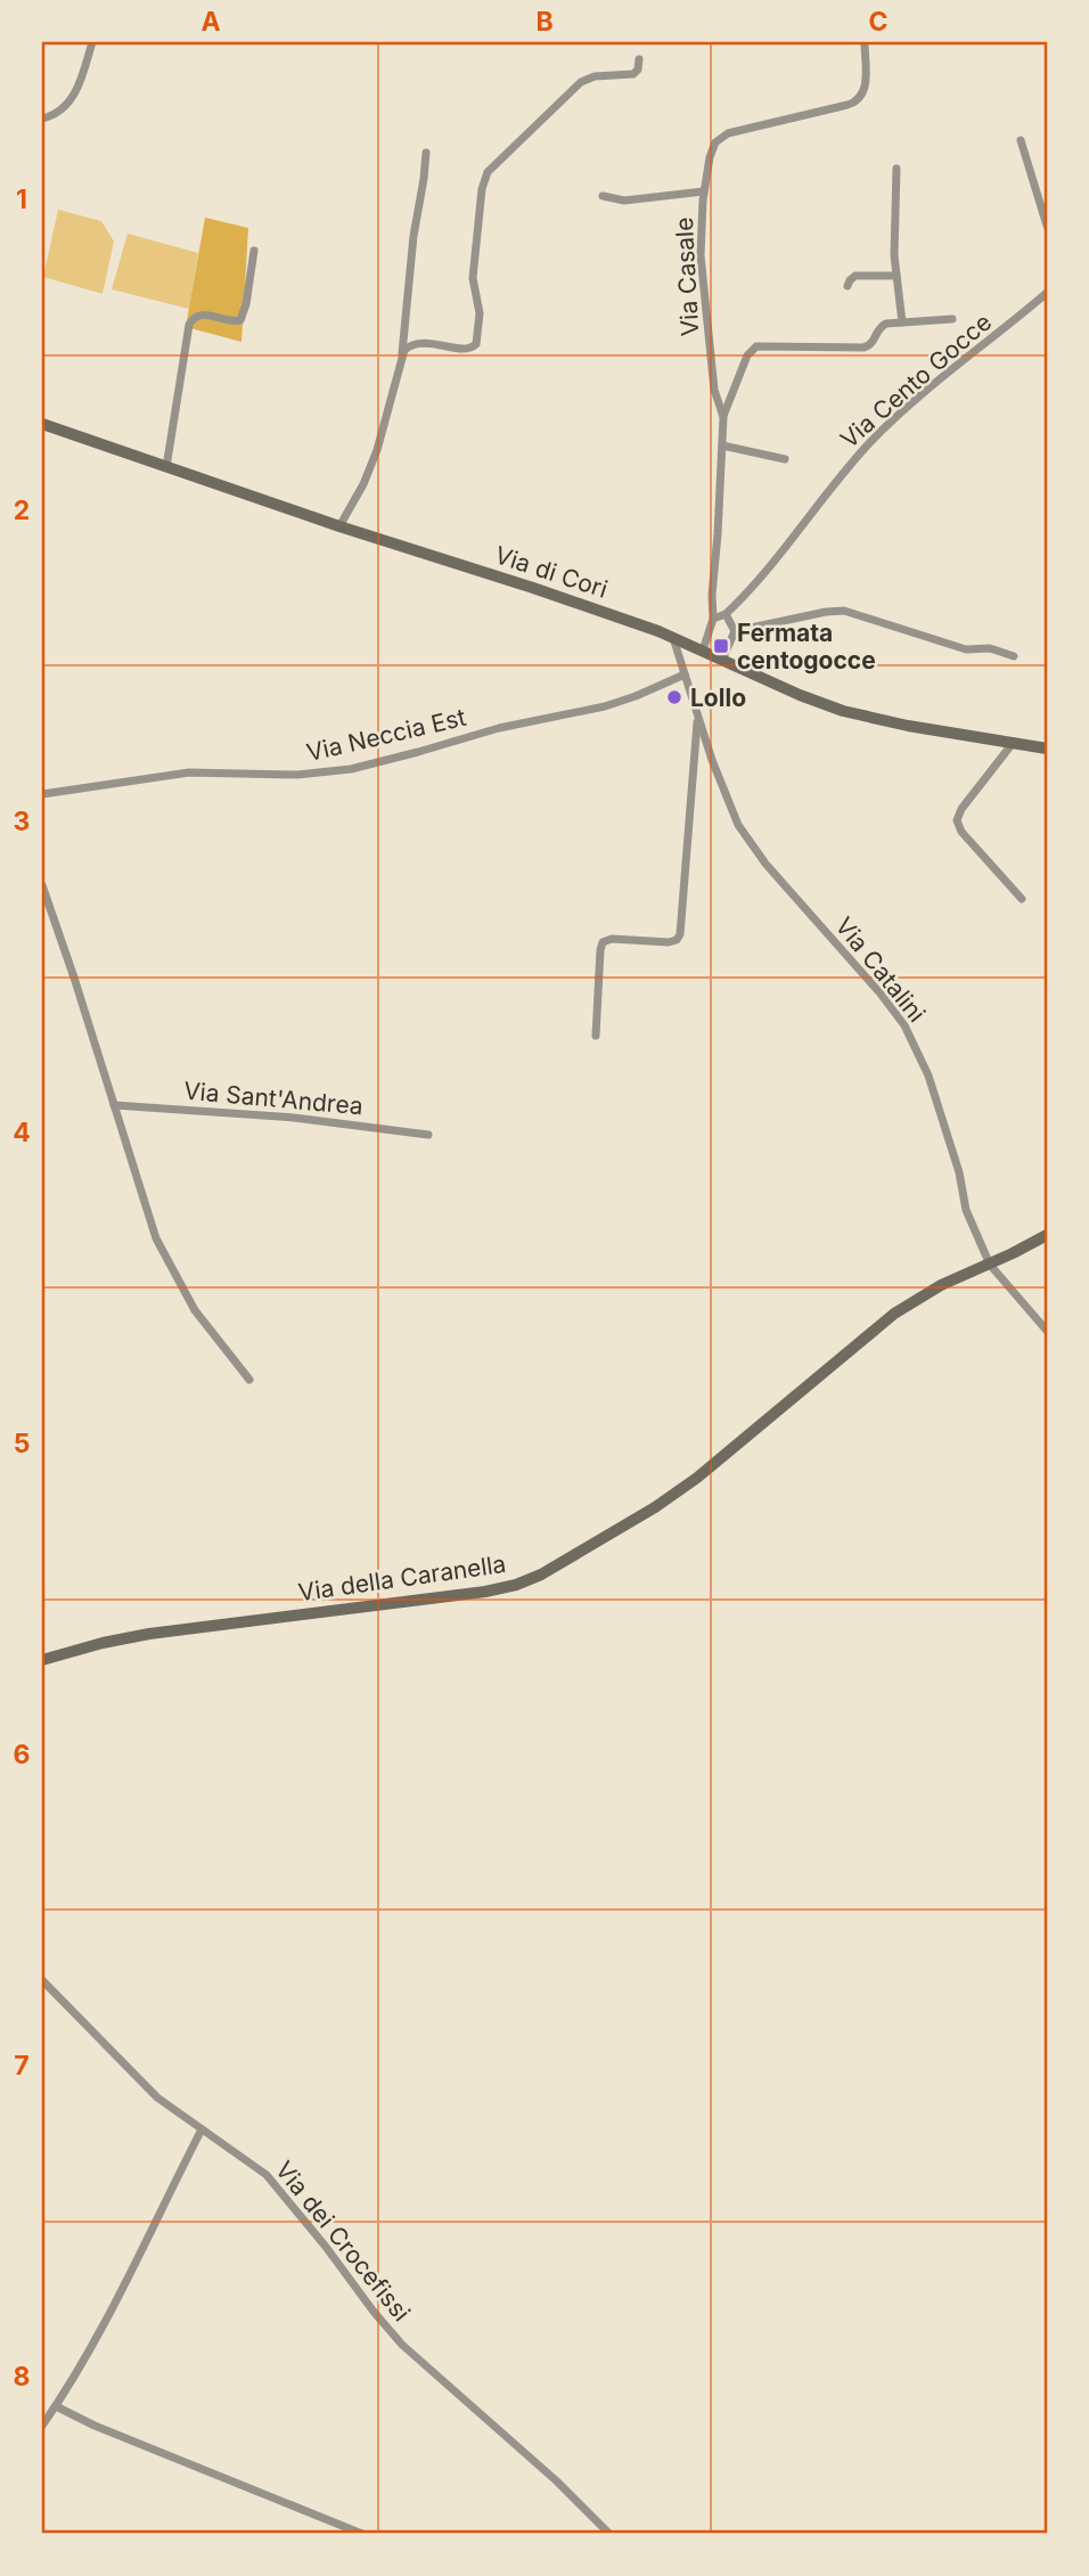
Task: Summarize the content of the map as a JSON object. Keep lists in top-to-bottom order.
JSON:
{
  "streets": {
    "main road": ["Via di Cori", "Via della Caranella"],
    "street": [
      "Via Casale",
      "Via Cento Gocce",
      "Via Neccia Est",
      "Via Catalini",
      "Via Sant'Andrea",
      "Via dei Crocefissi"
    ]
  },
  "crossings": [
    ["Via Casale", "Via di Cori"],
    ["Via di Cori", "Via Catalini"],
    ["Via Neccia Est", "Via Catalini"],
    ["Via Catalini", "Via della Caranella"]
  ],
  "places": {
    "transit": ["Fermata centogocce"],
    "other": ["Lollo"]
  },
  "grid": {
    "columns": ["A", "B", "C"],
    "rows": [
      "1",
      "2",
      "3",
      "4",
      "5",
      "6",
      "7",
      "8"
    ]
  }
}
